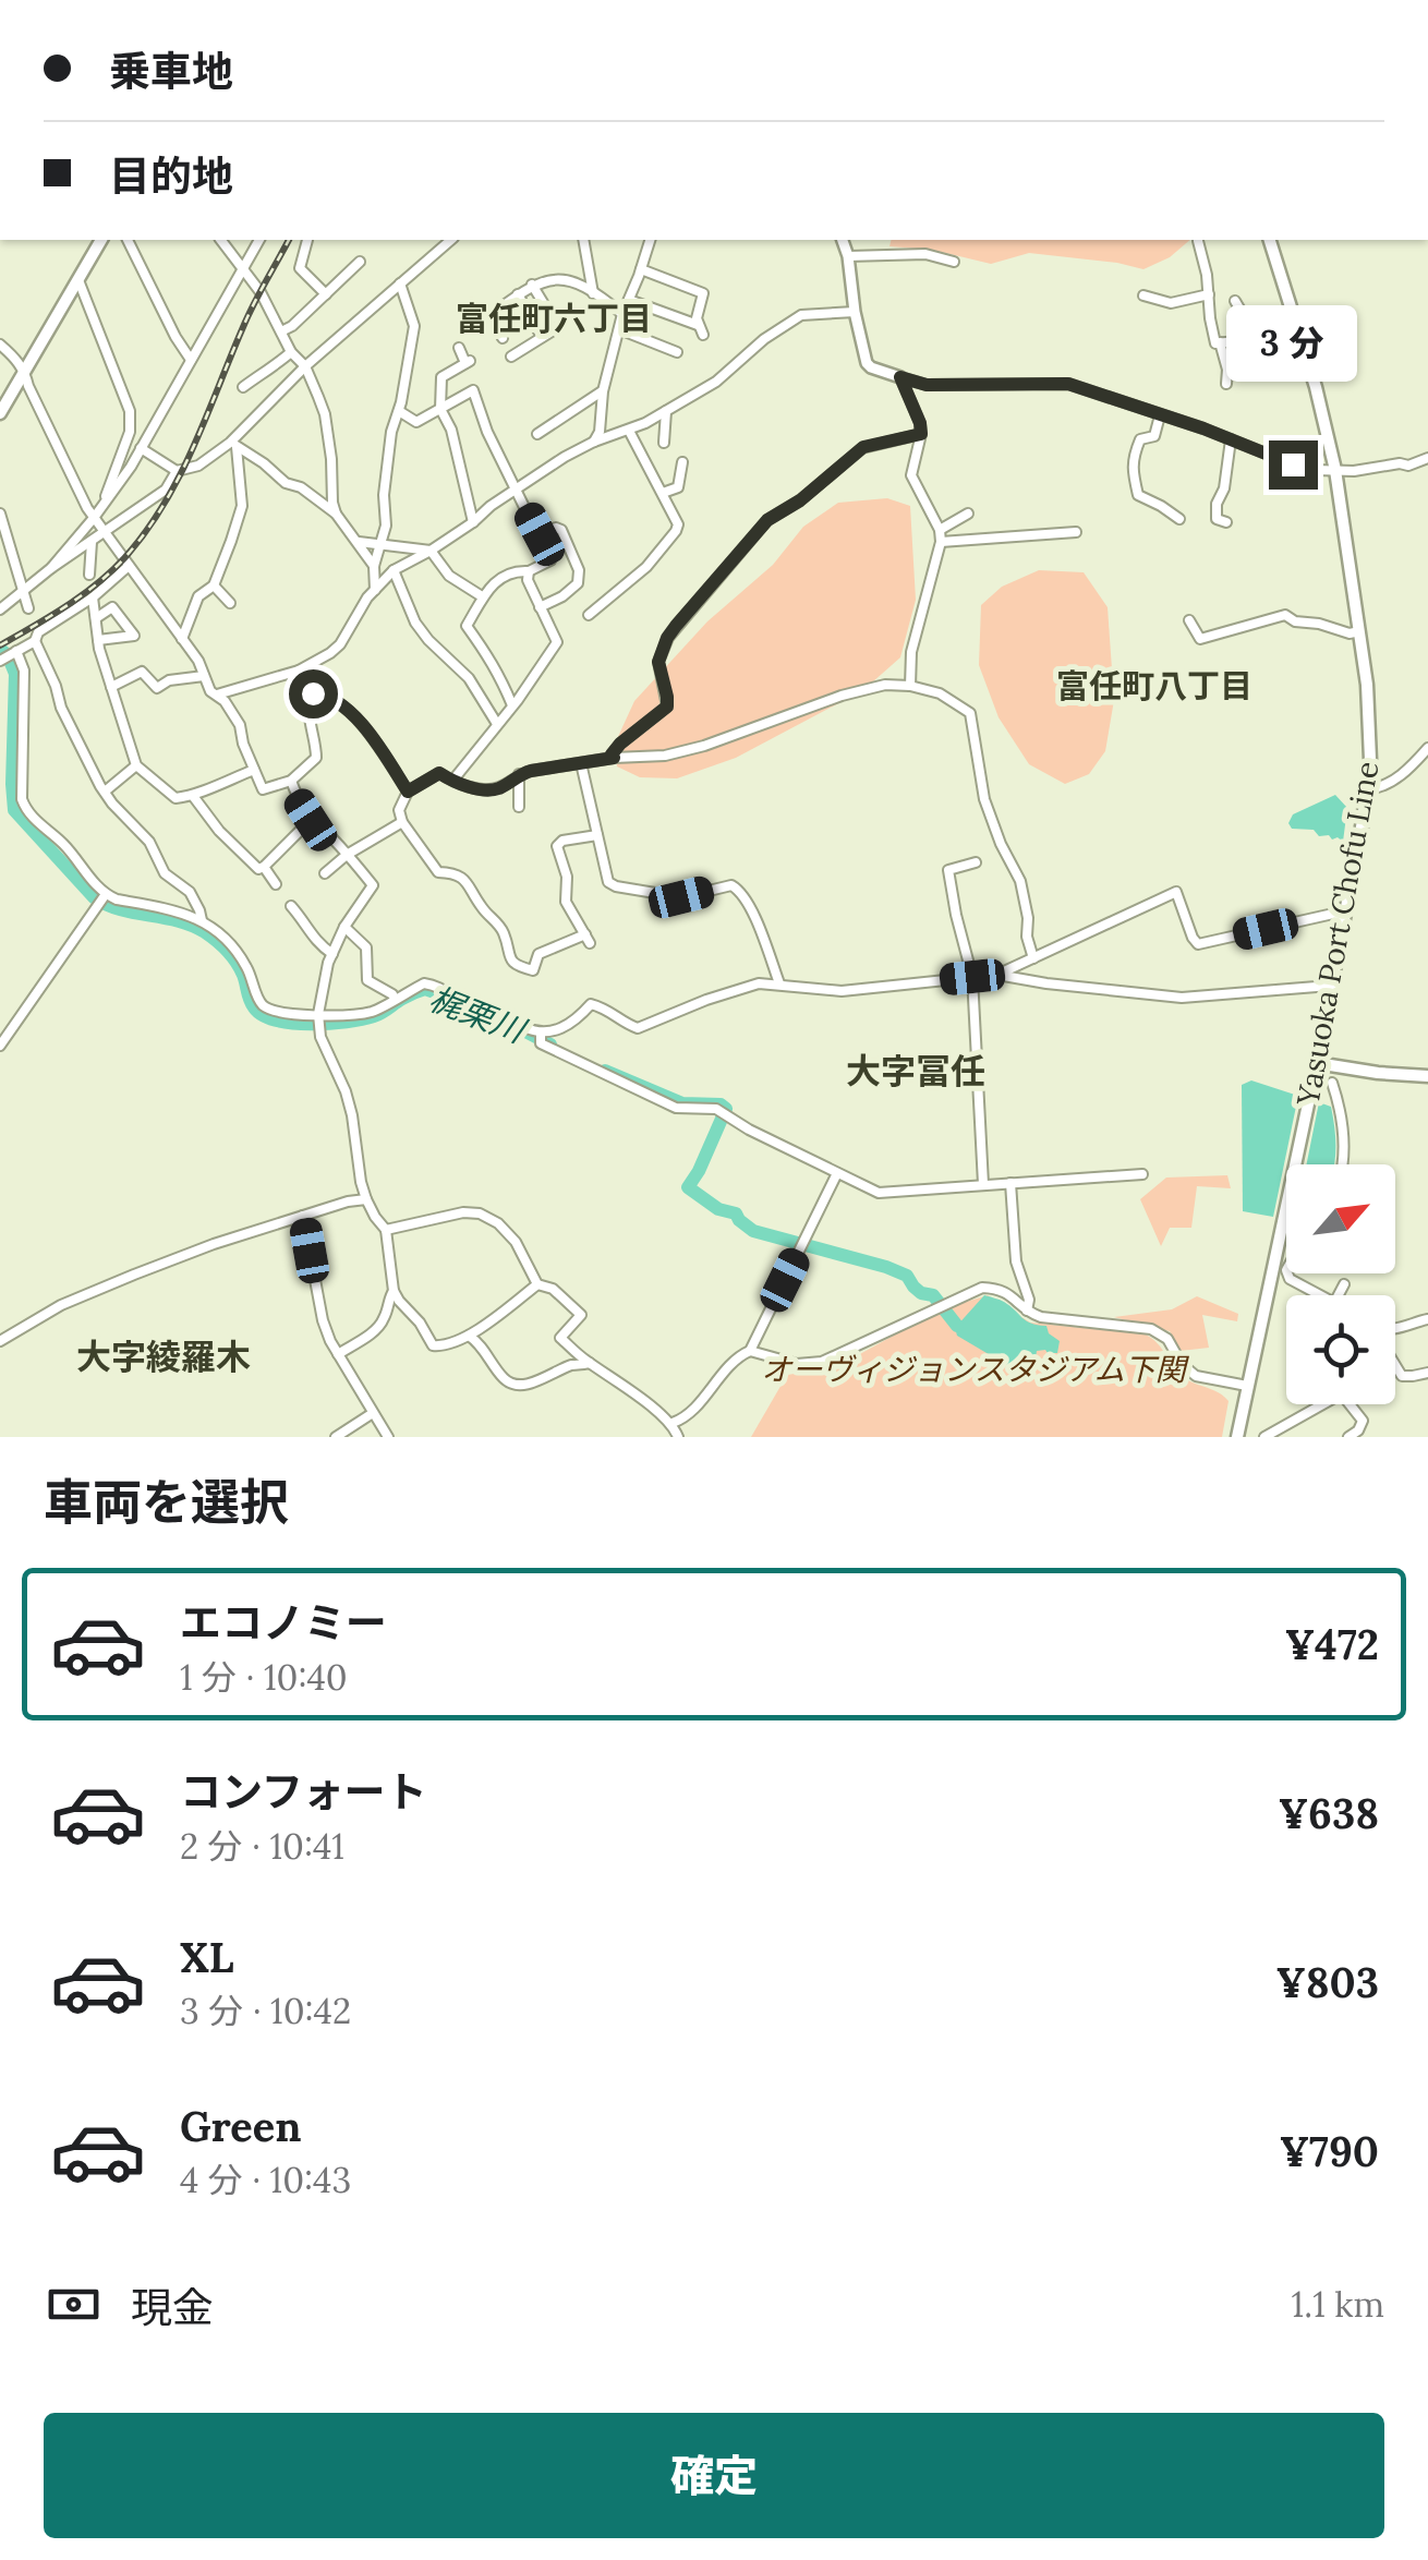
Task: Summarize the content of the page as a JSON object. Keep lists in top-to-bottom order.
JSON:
{
  "streets": {
    "main road": ["Yasuoka Port Chofu Line"]
  },
  "districts": [
    "富任町六丁目",
    "富任町八丁目",
    "大字冨任",
    "大字綾羅木"
  ],
  "water": ["梶栗川"],
  "parks": ["オーヴィジョンスタジアム下関"],
  "north": "top right",
  "page": {
    "banner": ["乗車地", "目的地"],
    "bubble": "3 分",
    "heading": "車両を選択",
    "list": [
      {
        "name": "エコノミー",
        "note": "1 分 · 10:40",
        "value": "¥472"
      },
      {
        "name": "コンフォート",
        "note": "2 分 · 10:41",
        "value": "¥638"
      },
      {
        "name": "XL",
        "note": "3 分 · 10:42",
        "value": "¥803"
      },
      {
        "name": "Green",
        "note": "4 分 · 10:43",
        "value": "¥790"
      }
    ],
    "pay": ["現金", "1.1 km"],
    "buttons": "確定"
  }
}
